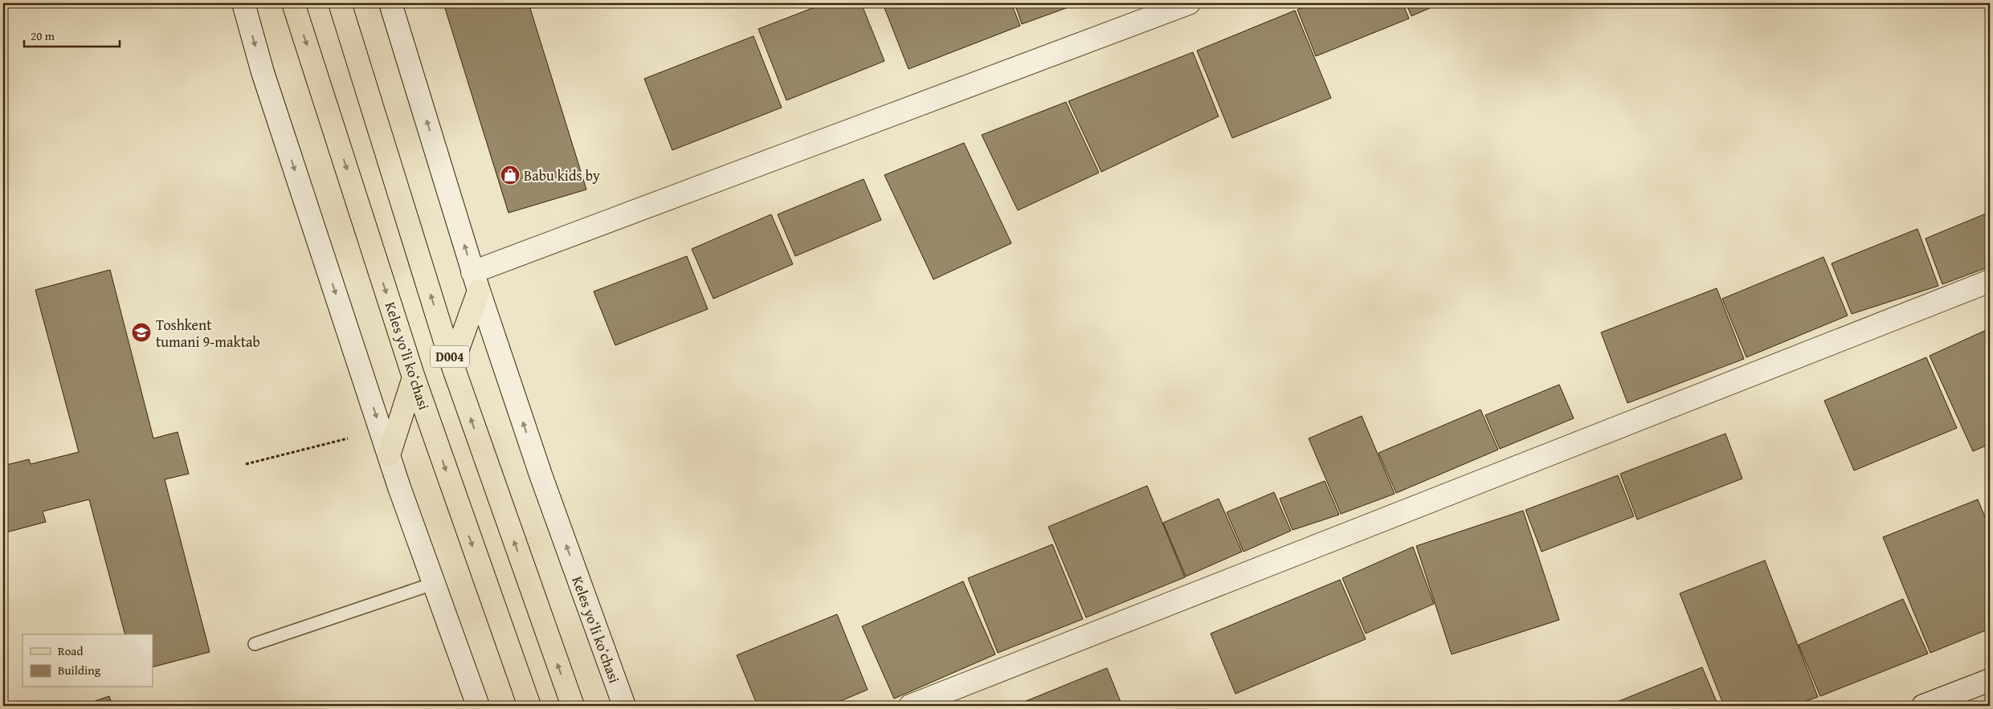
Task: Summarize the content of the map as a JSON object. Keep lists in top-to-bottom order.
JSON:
{
  "streets": {
    "main road": ["Keles yoʻli koʻchasi", "D004"]
  },
  "places": {
    "shop": ["Babu kids by"],
    "school or university": ["Toshkent tumani 9-maktab"]
  },
  "legend": ["Road", "Building"],
  "scale_bar": "20 m"
}
